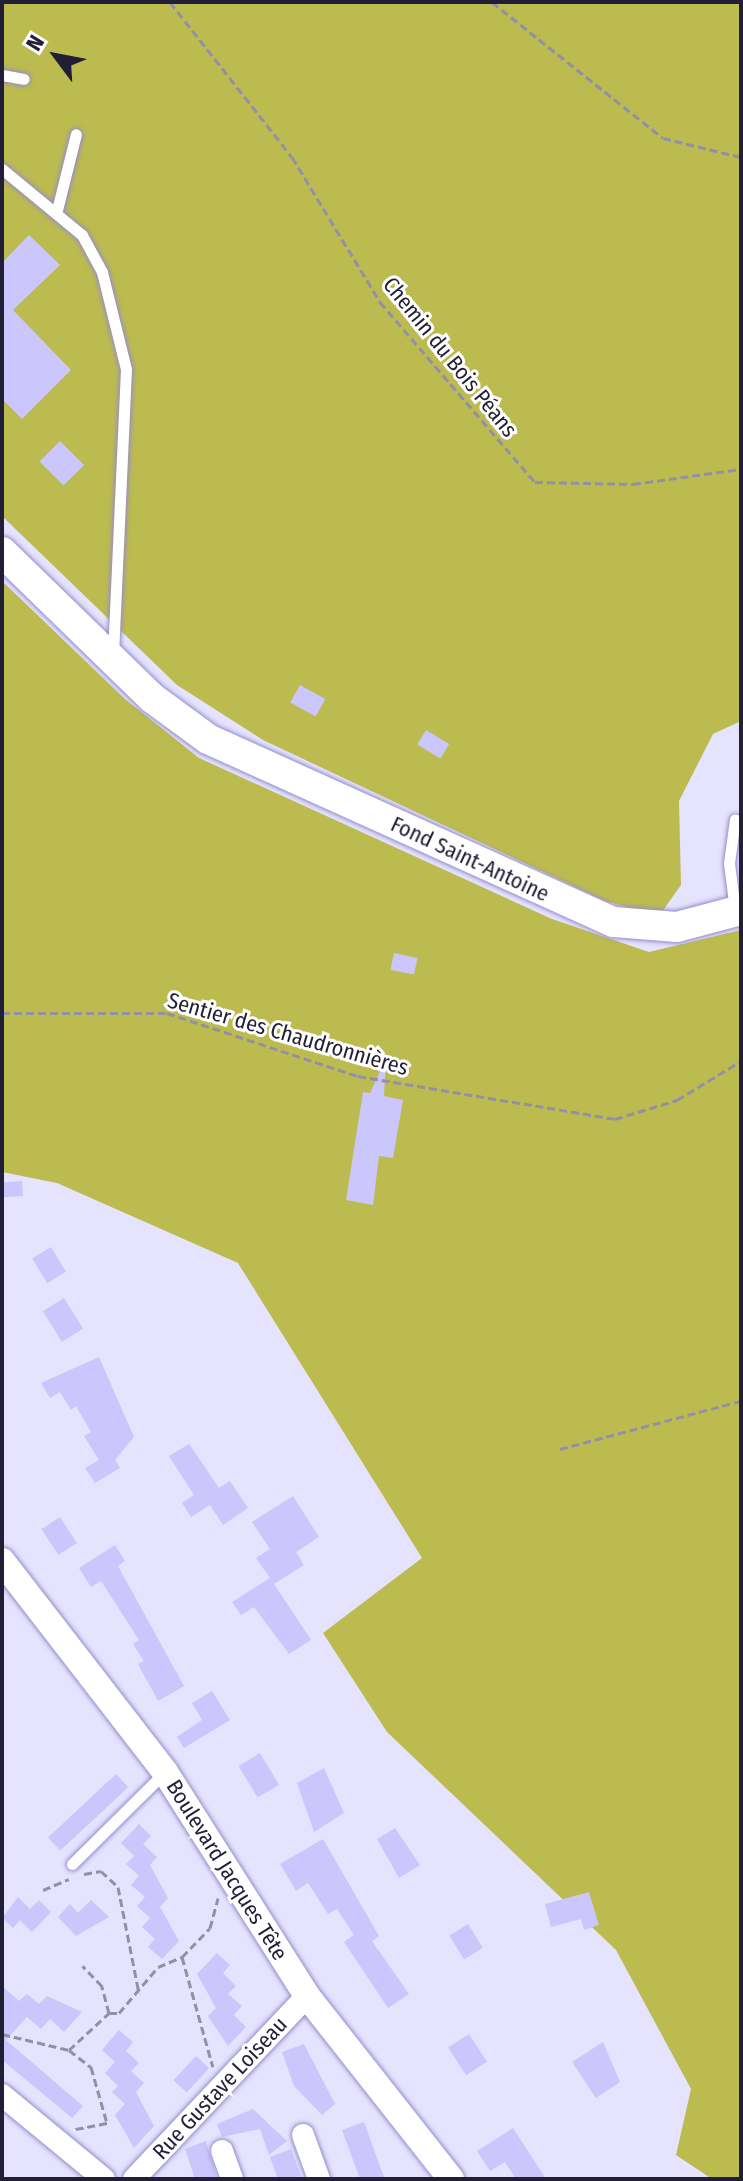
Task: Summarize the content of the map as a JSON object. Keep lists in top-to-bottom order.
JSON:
{
  "streets": {
    "main road": ["Fond Saint-Antoine"],
    "street": ["Boulevard Jacques Tête", "Rue Gustave Loiseau"],
    "path": ["Chemin du Bois Péans", "Sentier des Chaudronnières"]
  },
  "crossings": [
    ["Boulevard Jacques Tête", "Rue Gustave Loiseau"]
  ],
  "north": "top left"
}
